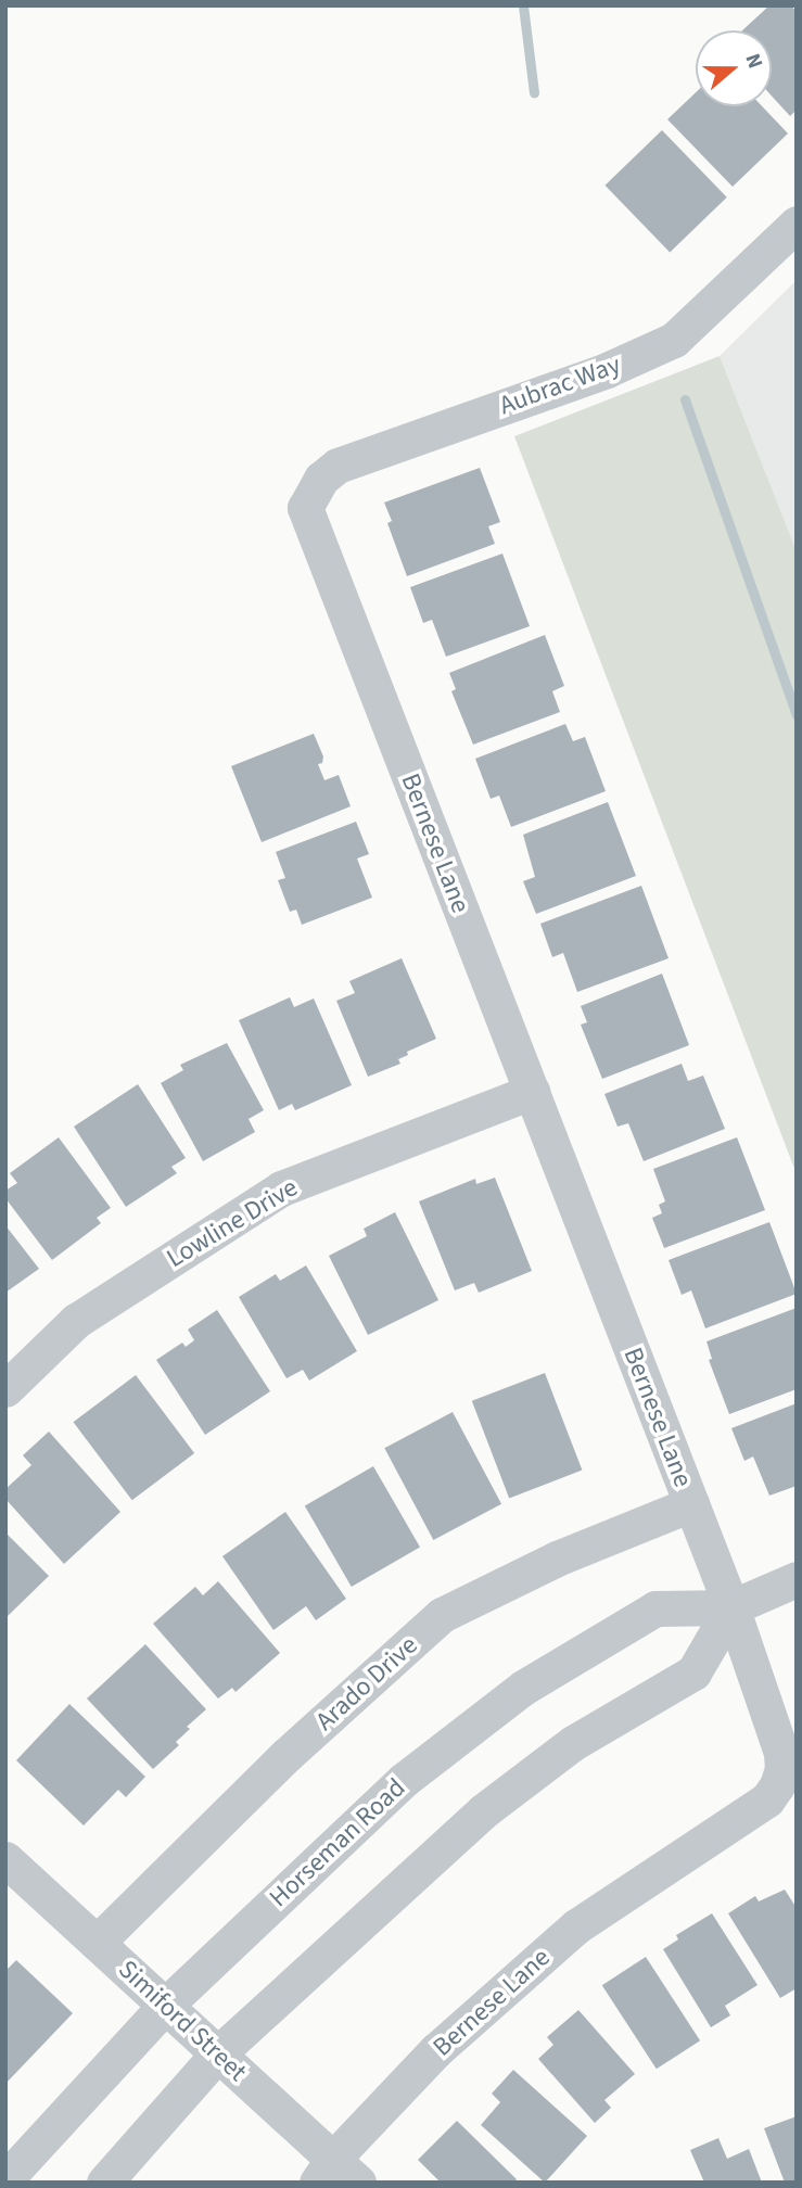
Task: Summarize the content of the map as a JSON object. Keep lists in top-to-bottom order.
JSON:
{
  "streets": {
    "street": [
      "Aubrac Way",
      "Bernese Lane",
      "Lowline Drive",
      "Arado Drive",
      "Horseman Road",
      "Simiford Street"
    ]
  },
  "crossings": [
    ["Aubrac Way", "Bernese Lane"],
    ["Bernese Lane", "Lowline Drive"],
    ["Bernese Lane", "Arado Drive"],
    ["Bernese Lane", "Horseman Road"],
    ["Bernese Lane", "Simiford Street"],
    ["Arado Drive", "Simiford Street"],
    ["Horseman Road", "Simiford Street"]
  ],
  "north": "right"
}
